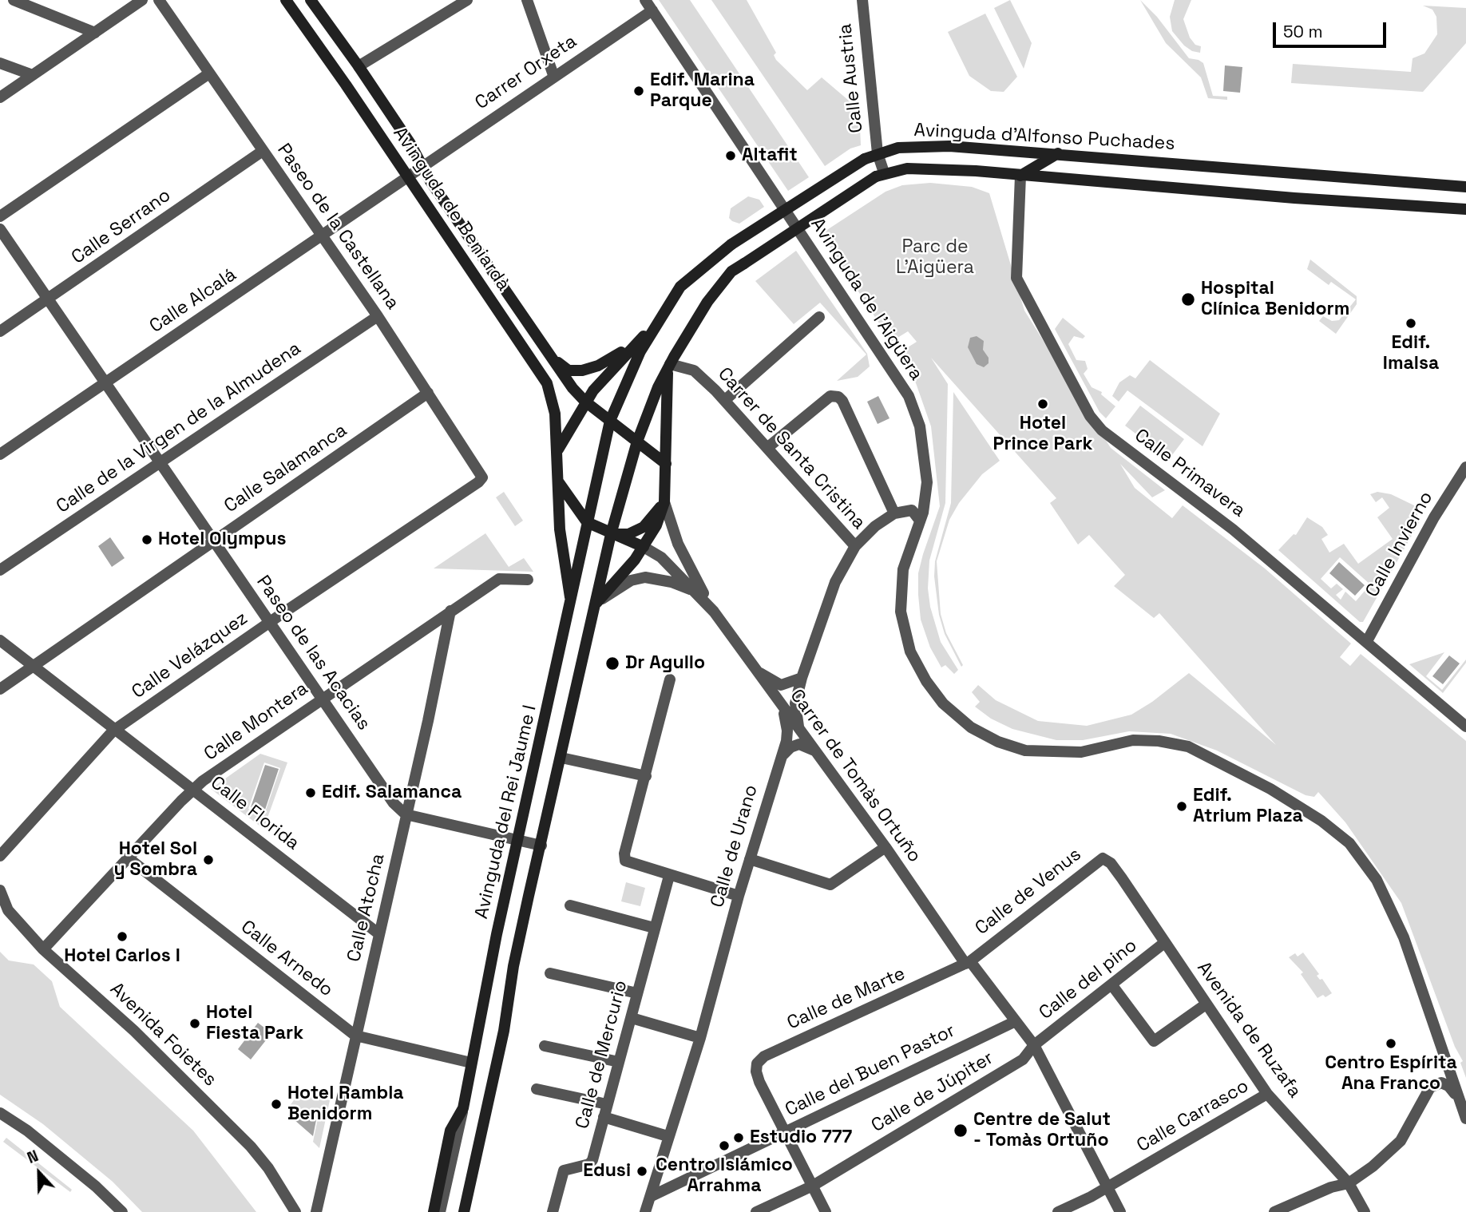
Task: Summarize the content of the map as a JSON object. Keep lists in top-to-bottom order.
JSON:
{
  "streets": {
    "main road": ["Avinguda d'Alfonso Puchades", "Avinguda de Beniardà", "Avinguda del Rei Jaume I"],
    "street": [
      "Carrer Orxeta",
      "Calle Austria",
      "Calle Serrano",
      "Paseo de la Castellana",
      "Avinguda de l'Aigüera",
      "Calle Alcalá",
      "Calle de la Virgen de la Almudena",
      "Carrer de Santa Cristina",
      "Calle Salamanca",
      "Calle Primavera",
      "Calle Invierno",
      "Paseo de las Acacias",
      "Calle Velázquez",
      "Calle Montera",
      "Carrer de Tomàs Ortuño",
      "Calle Florida",
      "Calle de Urano",
      "Calle de Venus",
      "Calle Atocha",
      "Calle Arnedo",
      "Calle del pino",
      "Calle de Marte",
      "Avenida de Ruzafa",
      "Avenida Foietes",
      "Calle de Mercurio",
      "Calle del Buen Pastor",
      "Calle de Júpiter",
      "Calle Carrasco"
    ]
  },
  "crossings": [
    ["Carrer Orxeta", "Avinguda de Beniardà"],
    ["Carrer Orxeta", "Avinguda de l'Aigüera"],
    ["Carrer Orxeta", "Calle Alcalá"],
    ["Calle Austria", "Avinguda d'Alfonso Puchades"],
    ["Avinguda d'Alfonso Puchades", "Avinguda de Beniardà"],
    ["Avinguda d'Alfonso Puchades", "Carrer de Santa Cristina"],
    ["Avinguda d'Alfonso Puchades", "Calle Primavera"],
    ["Avinguda d'Alfonso Puchades", "Avinguda del Rei Jaume I"],
    ["Avinguda de Beniardà", "Calle Alcalá"],
    ["Avinguda de Beniardà", "Avinguda del Rei Jaume I"],
    ["Calle Serrano", "Paseo de la Castellana"],
    ["Calle Serrano", "Paseo de las Acacias"],
    ["Paseo de la Castellana", "Calle Alcalá"],
    ["Paseo de la Castellana", "Calle de la Virgen de la Almudena"],
    ["Paseo de la Castellana", "Calle Salamanca"],
    ["Paseo de la Castellana", "Calle Velázquez"],
    ["Calle Alcalá", "Paseo de las Acacias"],
    ["Calle de la Virgen de la Almudena", "Paseo de las Acacias"],
    ["Calle Salamanca", "Paseo de las Acacias"],
    ["Calle Salamanca", "Calle Florida"],
    ["Calle Primavera", "Calle Invierno"],
    ["Paseo de las Acacias", "Calle Velázquez"],
    ["Paseo de las Acacias", "Calle Montera"],
    ["Paseo de las Acacias", "Calle Atocha"],
    ["Calle Velázquez", "Calle Florida"],
    ["Calle Montera", "Calle Florida"],
    ["Calle Montera", "Calle Atocha"],
    ["Calle Montera", "Calle Arnedo"],
    ["Calle Montera", "Avenida Foietes"],
    ["Carrer de Tomàs Ortuño", "Calle de Urano"],
    ["Carrer de Tomàs Ortuño", "Calle de Venus"],
    ["Carrer de Tomàs Ortuño", "Calle del pino"],
    ["Carrer de Tomàs Ortuño", "Calle de Marte"],
    ["Carrer de Tomàs Ortuño", "Calle del Buen Pastor"],
    ["Carrer de Tomàs Ortuño", "Calle de Júpiter"],
    ["Carrer de Tomàs Ortuño", "Calle Carrasco"],
    ["Avinguda del Rei Jaume I", "Calle Arnedo"],
    ["Calle Florida", "Calle Atocha"],
    ["Calle de Urano", "Calle del Buen Pastor"],
    ["Calle de Venus", "Calle de Marte"],
    ["Calle de Venus", "Avenida de Ruzafa"],
    ["Calle Atocha", "Calle Arnedo"],
    ["Calle del pino", "Avenida de Ruzafa"],
    ["Calle del pino", "Calle de Júpiter"],
    ["Calle de Marte", "Calle del Buen Pastor"],
    ["Avenida de Ruzafa", "Calle Carrasco"]
  ],
  "parks": ["Parc de L'Aigüera"],
  "places": [
    "Edif. Marina Parque",
    "Altafit",
    "Hospital Clínica Benidorm",
    "Edif. Imalsa",
    "Hotel Prince Park",
    "Hotel Olympus",
    "Dr Agullo",
    "Edif. Salamanca",
    "Edif. Atrium Plaza",
    "Hotel Sol y Sombra",
    "Hotel Carlos I",
    "Hotel Fiesta Park",
    "Centro Espírita Ana Franco",
    "Hotel Rambla Benidorm",
    "Centre de Salut - Tomàs Ortuño",
    "Estudio 777",
    "Centro Islámico Arrahma",
    "Edusi"
  ],
  "scale_bar": "50 m",
  "north": "top"
}
